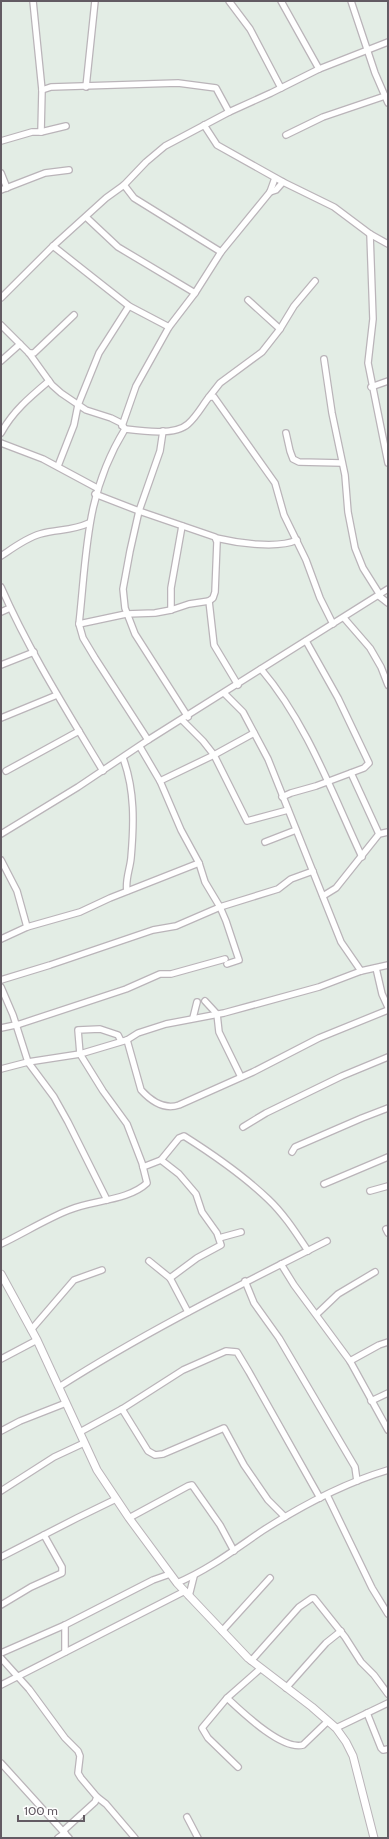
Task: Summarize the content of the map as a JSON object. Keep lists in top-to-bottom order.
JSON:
{
  "scale_bar": "100 m"
}
